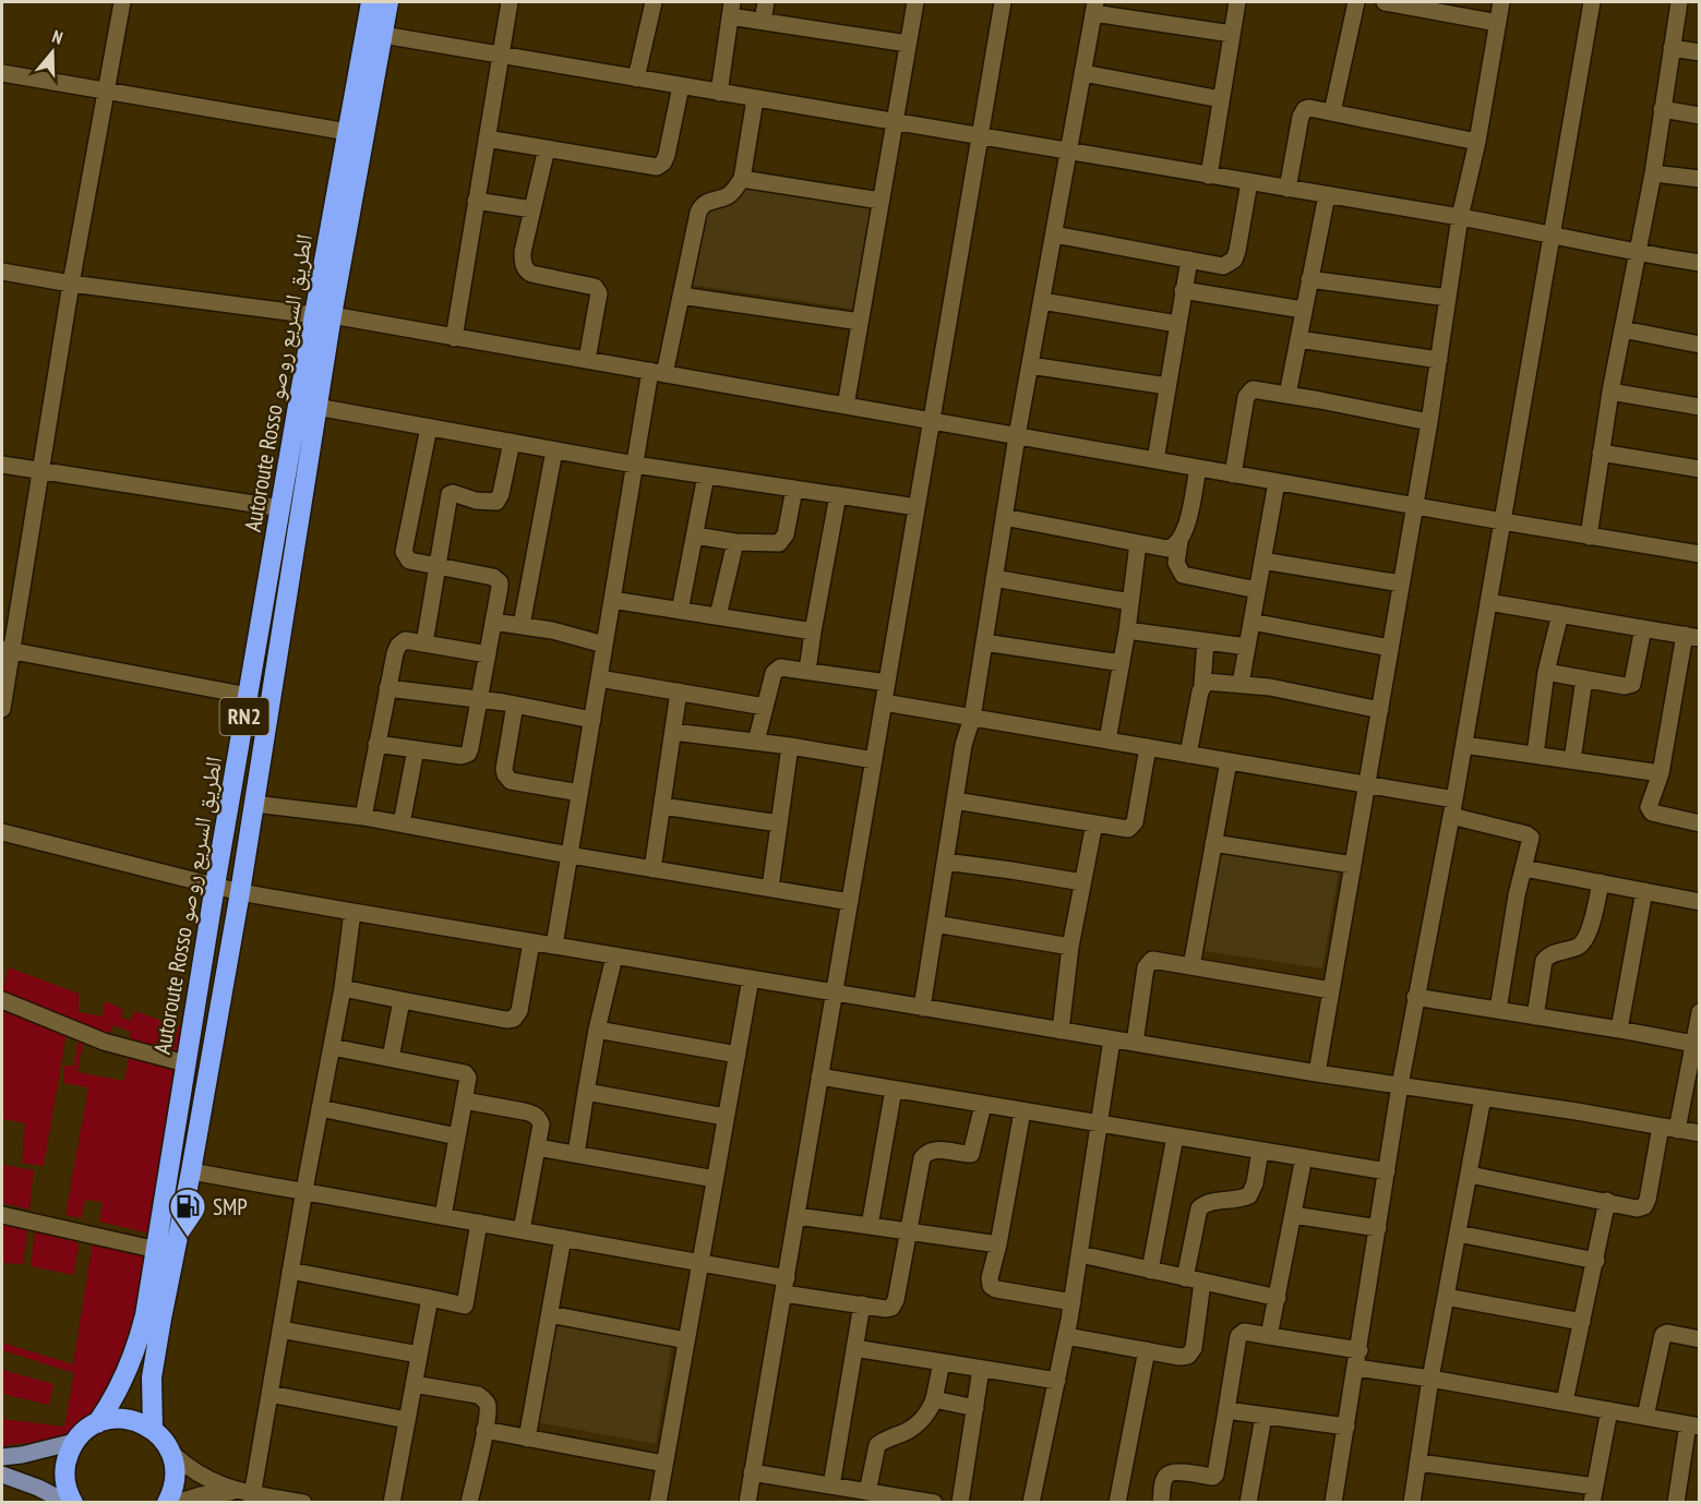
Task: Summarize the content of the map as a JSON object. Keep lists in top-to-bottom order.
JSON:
{
  "streets": {
    "highway": ["Autoroute Rosso الطريق السريع روصو", "RN2"]
  },
  "places": {
    "fuel station": ["SMP"]
  },
  "north": "top"
}
